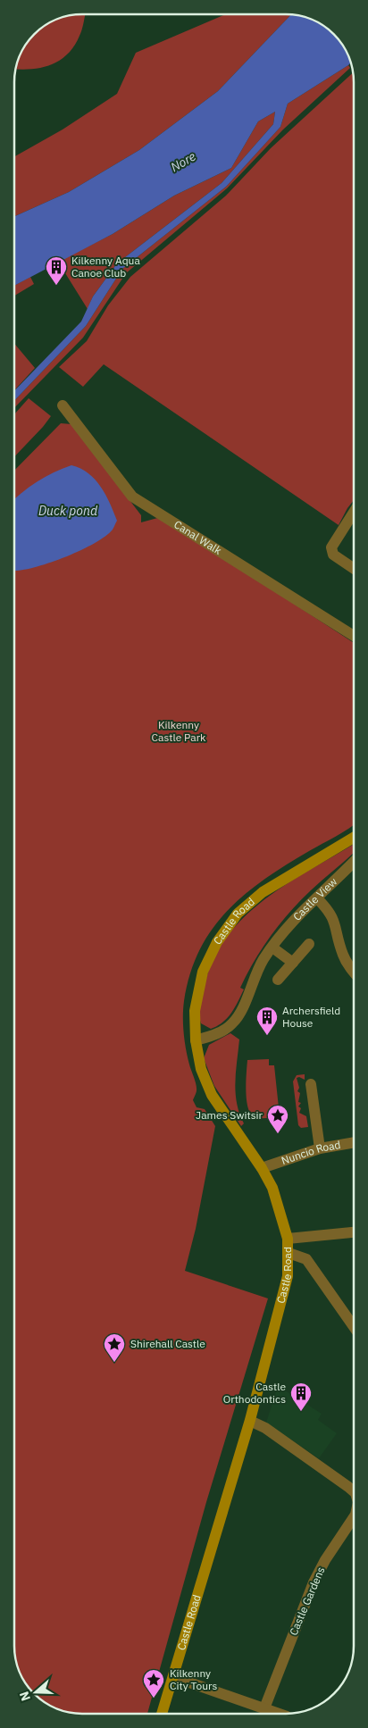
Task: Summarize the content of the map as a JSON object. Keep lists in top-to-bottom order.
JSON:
{
  "streets": {
    "main road": ["Castle Road"],
    "street": [
      "Canal Walk",
      "Castle View",
      "Nuncio Road",
      "Castle Gardens"
    ]
  },
  "crossings": [
    ["Castle View", "Castle Road"],
    ["Castle Road", "Nuncio Road"],
    ["Castle Road", "Castle Gardens"]
  ],
  "water": ["Nore", "Duck pond"],
  "parks": ["Kilkenny Castle Park"],
  "places": {
    "building": ["Kilkenny Aqua Canoe Club", "Archersfield House", "Castle Orthodontics"],
    "place": ["James Switsir", "Shirehall Castle", "Kilkenny City Tours"]
  },
  "north": "left"
}
